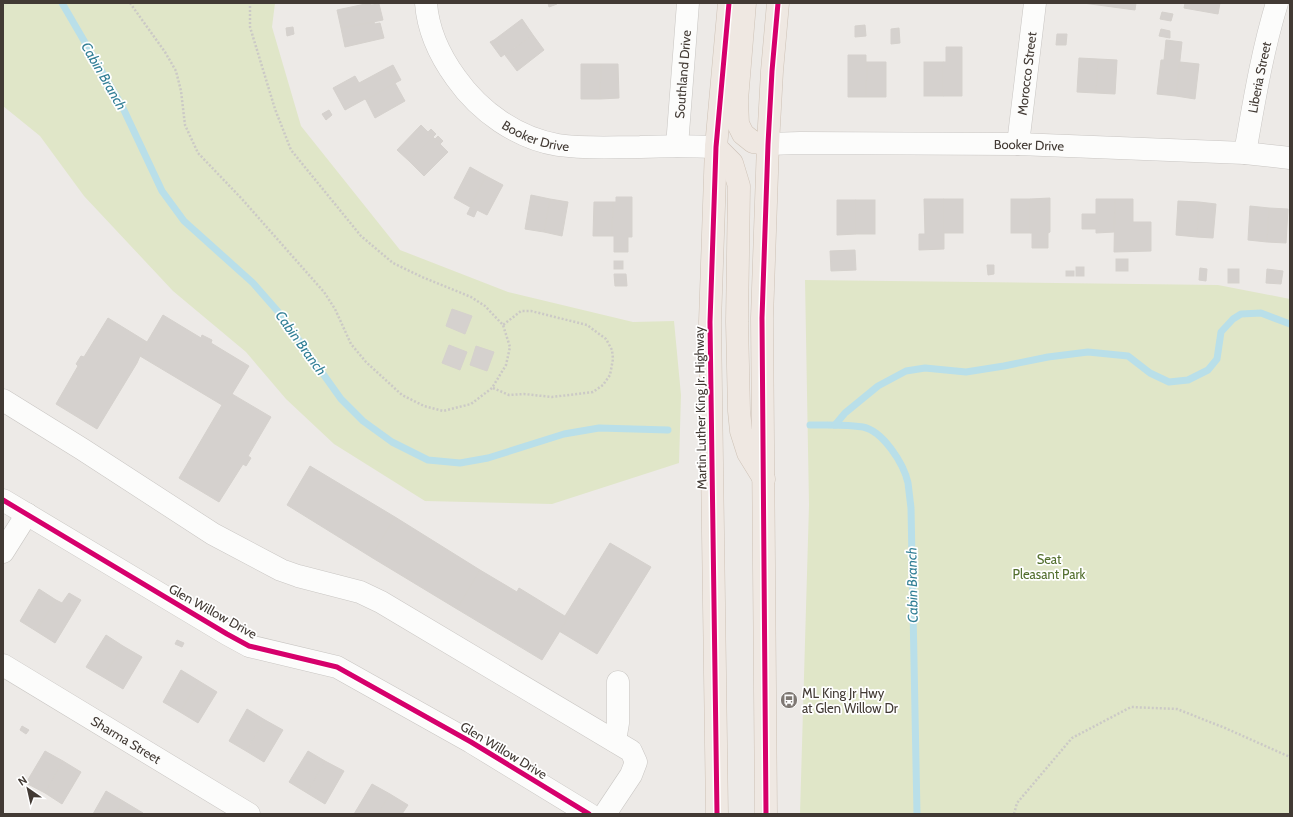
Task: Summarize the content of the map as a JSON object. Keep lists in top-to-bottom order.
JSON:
{
  "streets": {
    "main road": ["Martin Luther King Jr. Highway"],
    "street": [
      "Morocco Street",
      "Southland Drive",
      "Liberia Street",
      "Booker Drive",
      "Glen Willow Drive",
      "Sharma Street"
    ]
  },
  "crossings": [
    ["Morocco Street", "Booker Drive"],
    ["Southland Drive", "Booker Drive"],
    ["Liberia Street", "Booker Drive"],
    ["Booker Drive", "Martin Luther King Jr. Highway"]
  ],
  "water": ["Cabin Branch"],
  "parks": ["Seat Pleasant Park"],
  "places": {
    "bus stop": ["ML King Jr Hwy at Glen Willow Dr"]
  },
  "north": "top left"
}
